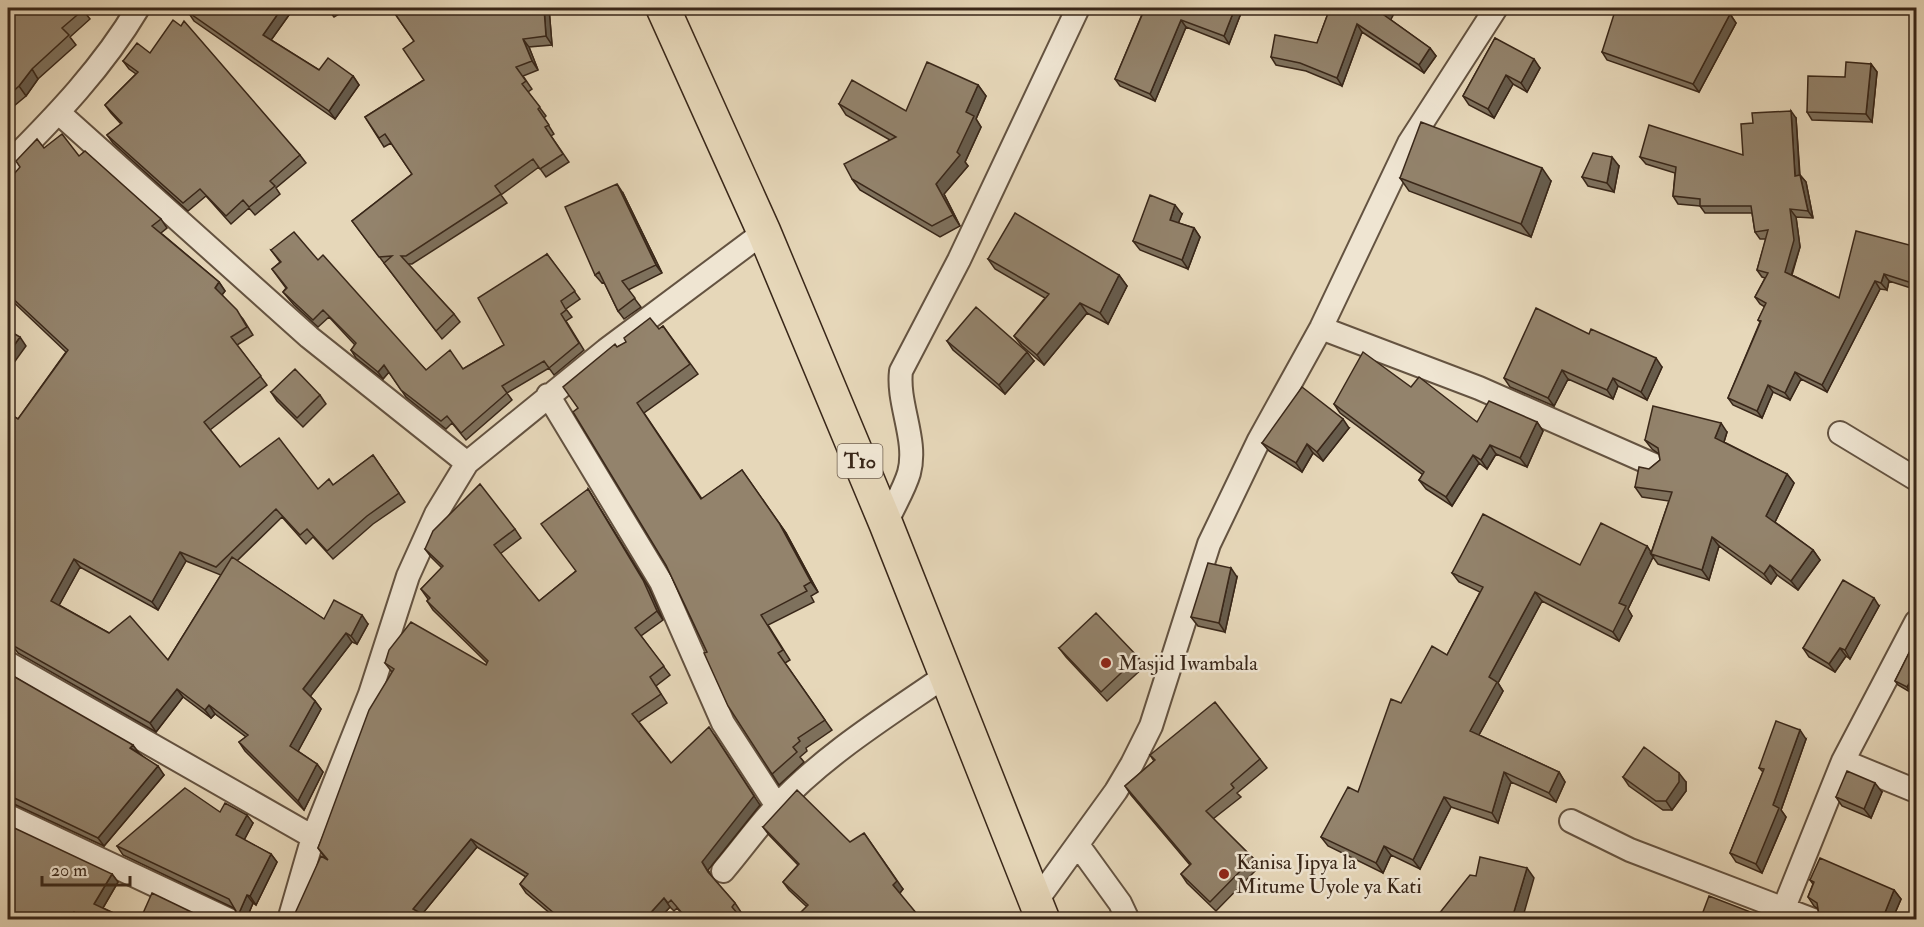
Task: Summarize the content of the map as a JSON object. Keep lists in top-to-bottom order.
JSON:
{
  "streets": {
    "highway": ["T10"]
  },
  "places": ["Masjid Iwambala", "Kanisa Jipya la Mitume Uyole ya Kati"],
  "scale_bar": "20 m"
}
